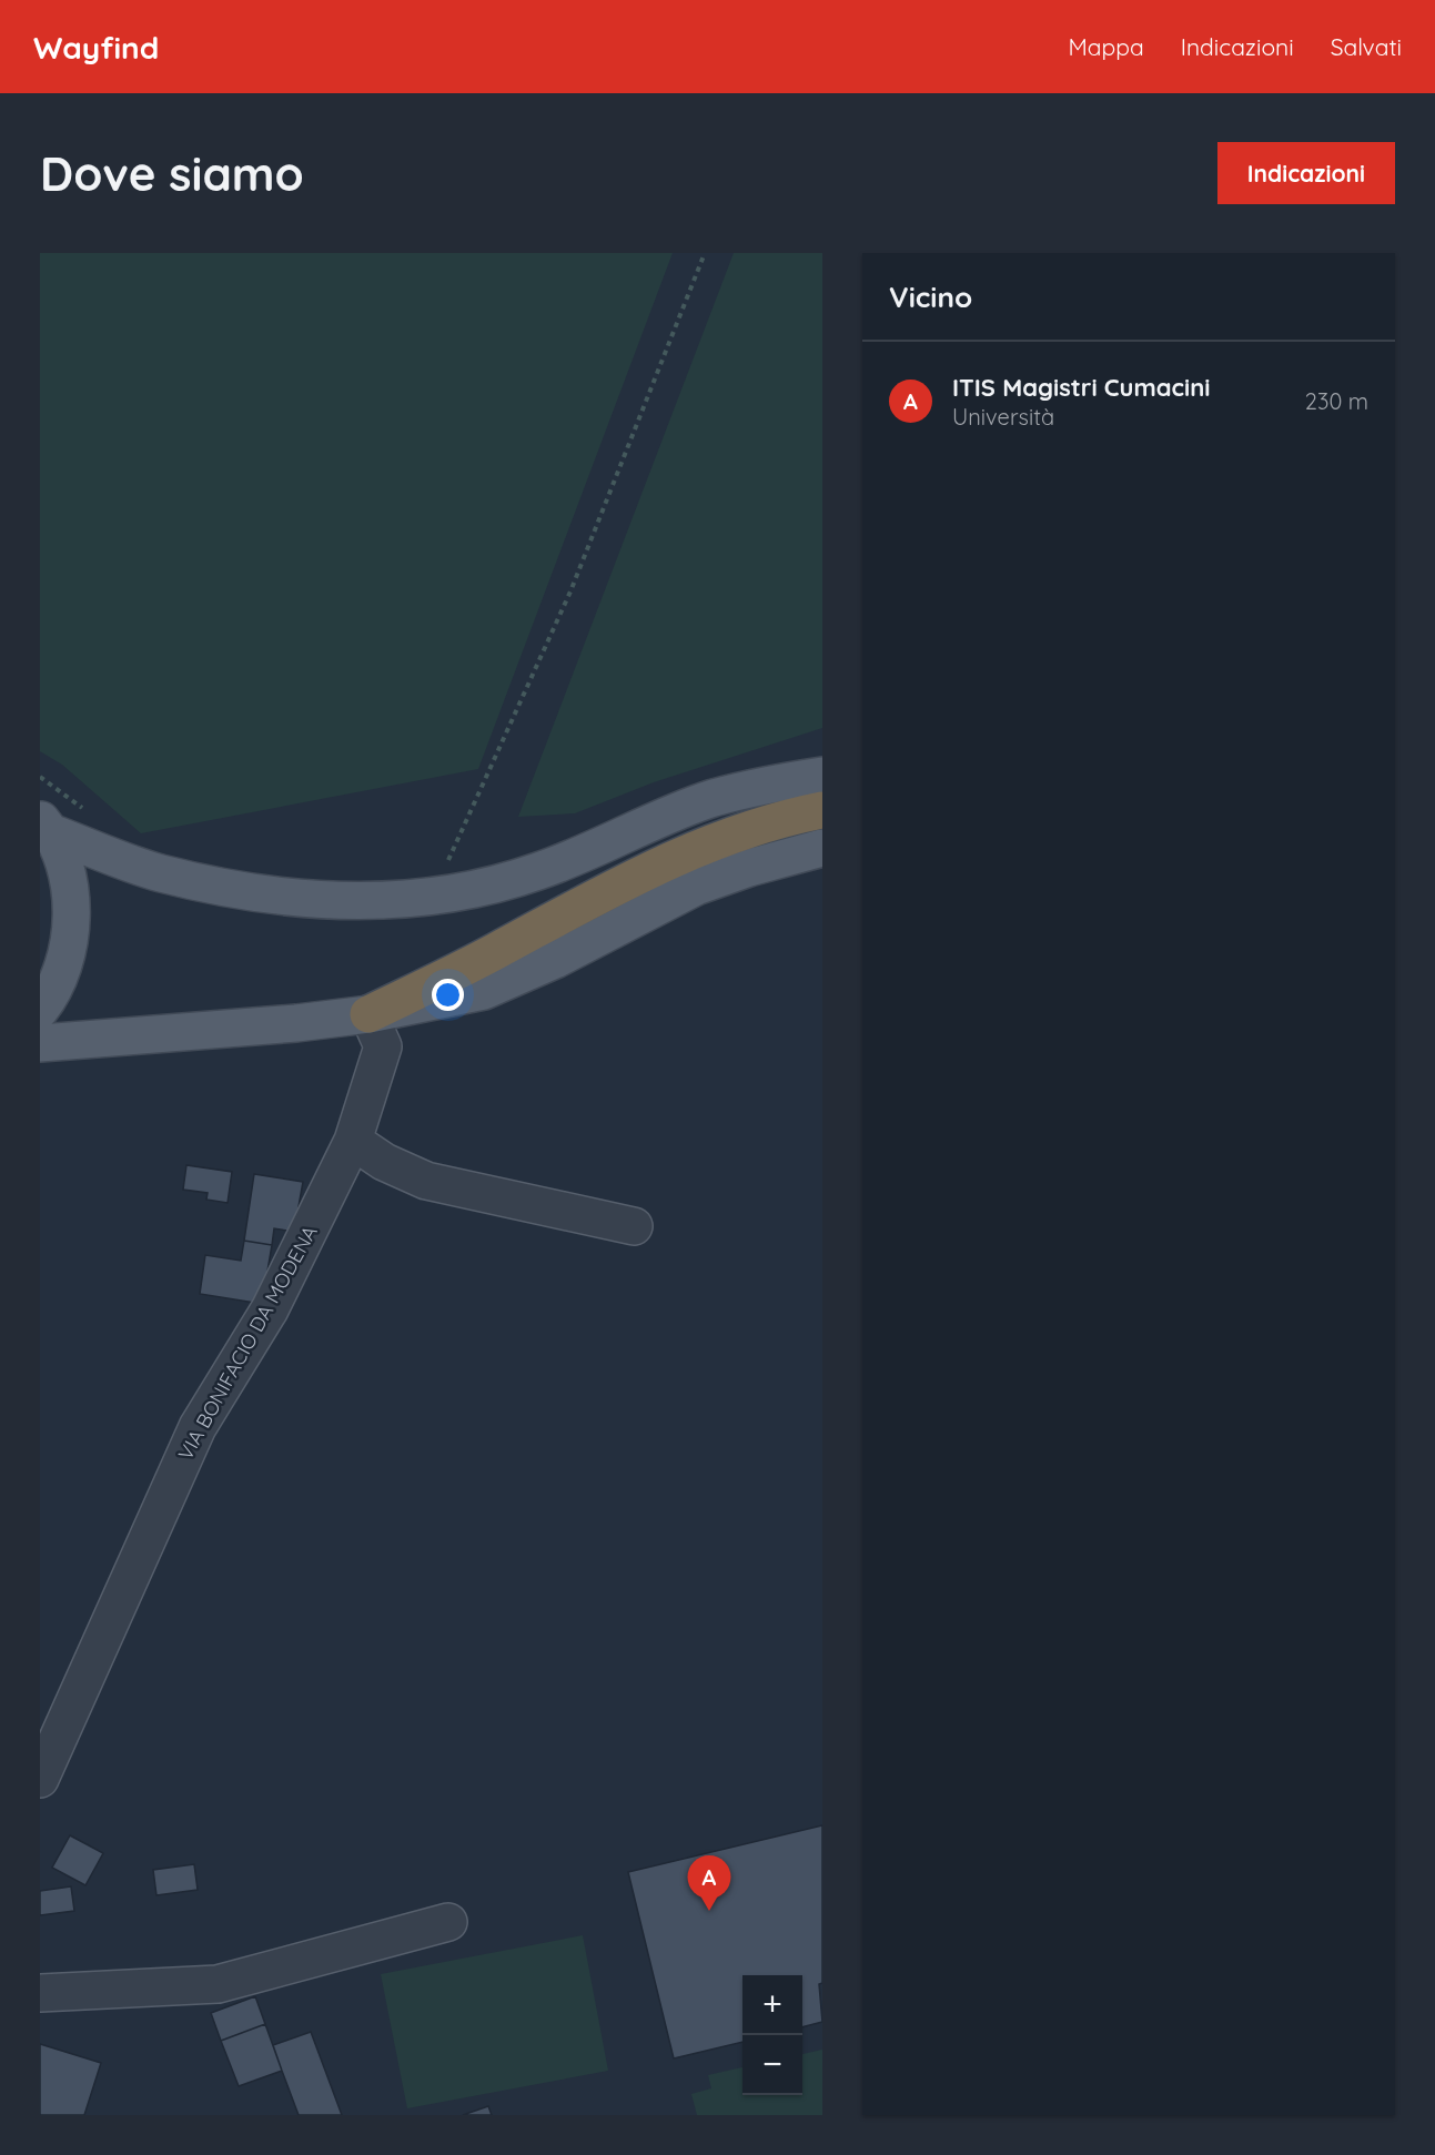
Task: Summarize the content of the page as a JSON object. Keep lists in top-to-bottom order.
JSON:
{
  "streets": {
    "street": ["VIA BONIFACIO DA MODENA"]
  },
  "page": {
    "header": "Wayfind",
    "nav": ["Mappa", "Indicazioni", "Salvati"],
    "buttons": "Indicazioni",
    "title": "Dove siamo",
    "heading": "Vicino",
    "list": [
      {
        "mark": "A",
        "name": "ITIS Magistri Cumacini",
        "note": "Università",
        "value": "230 m"
      }
    ],
    "pins": "A",
    "map_buttons": ["+", "−"]
  }
}
